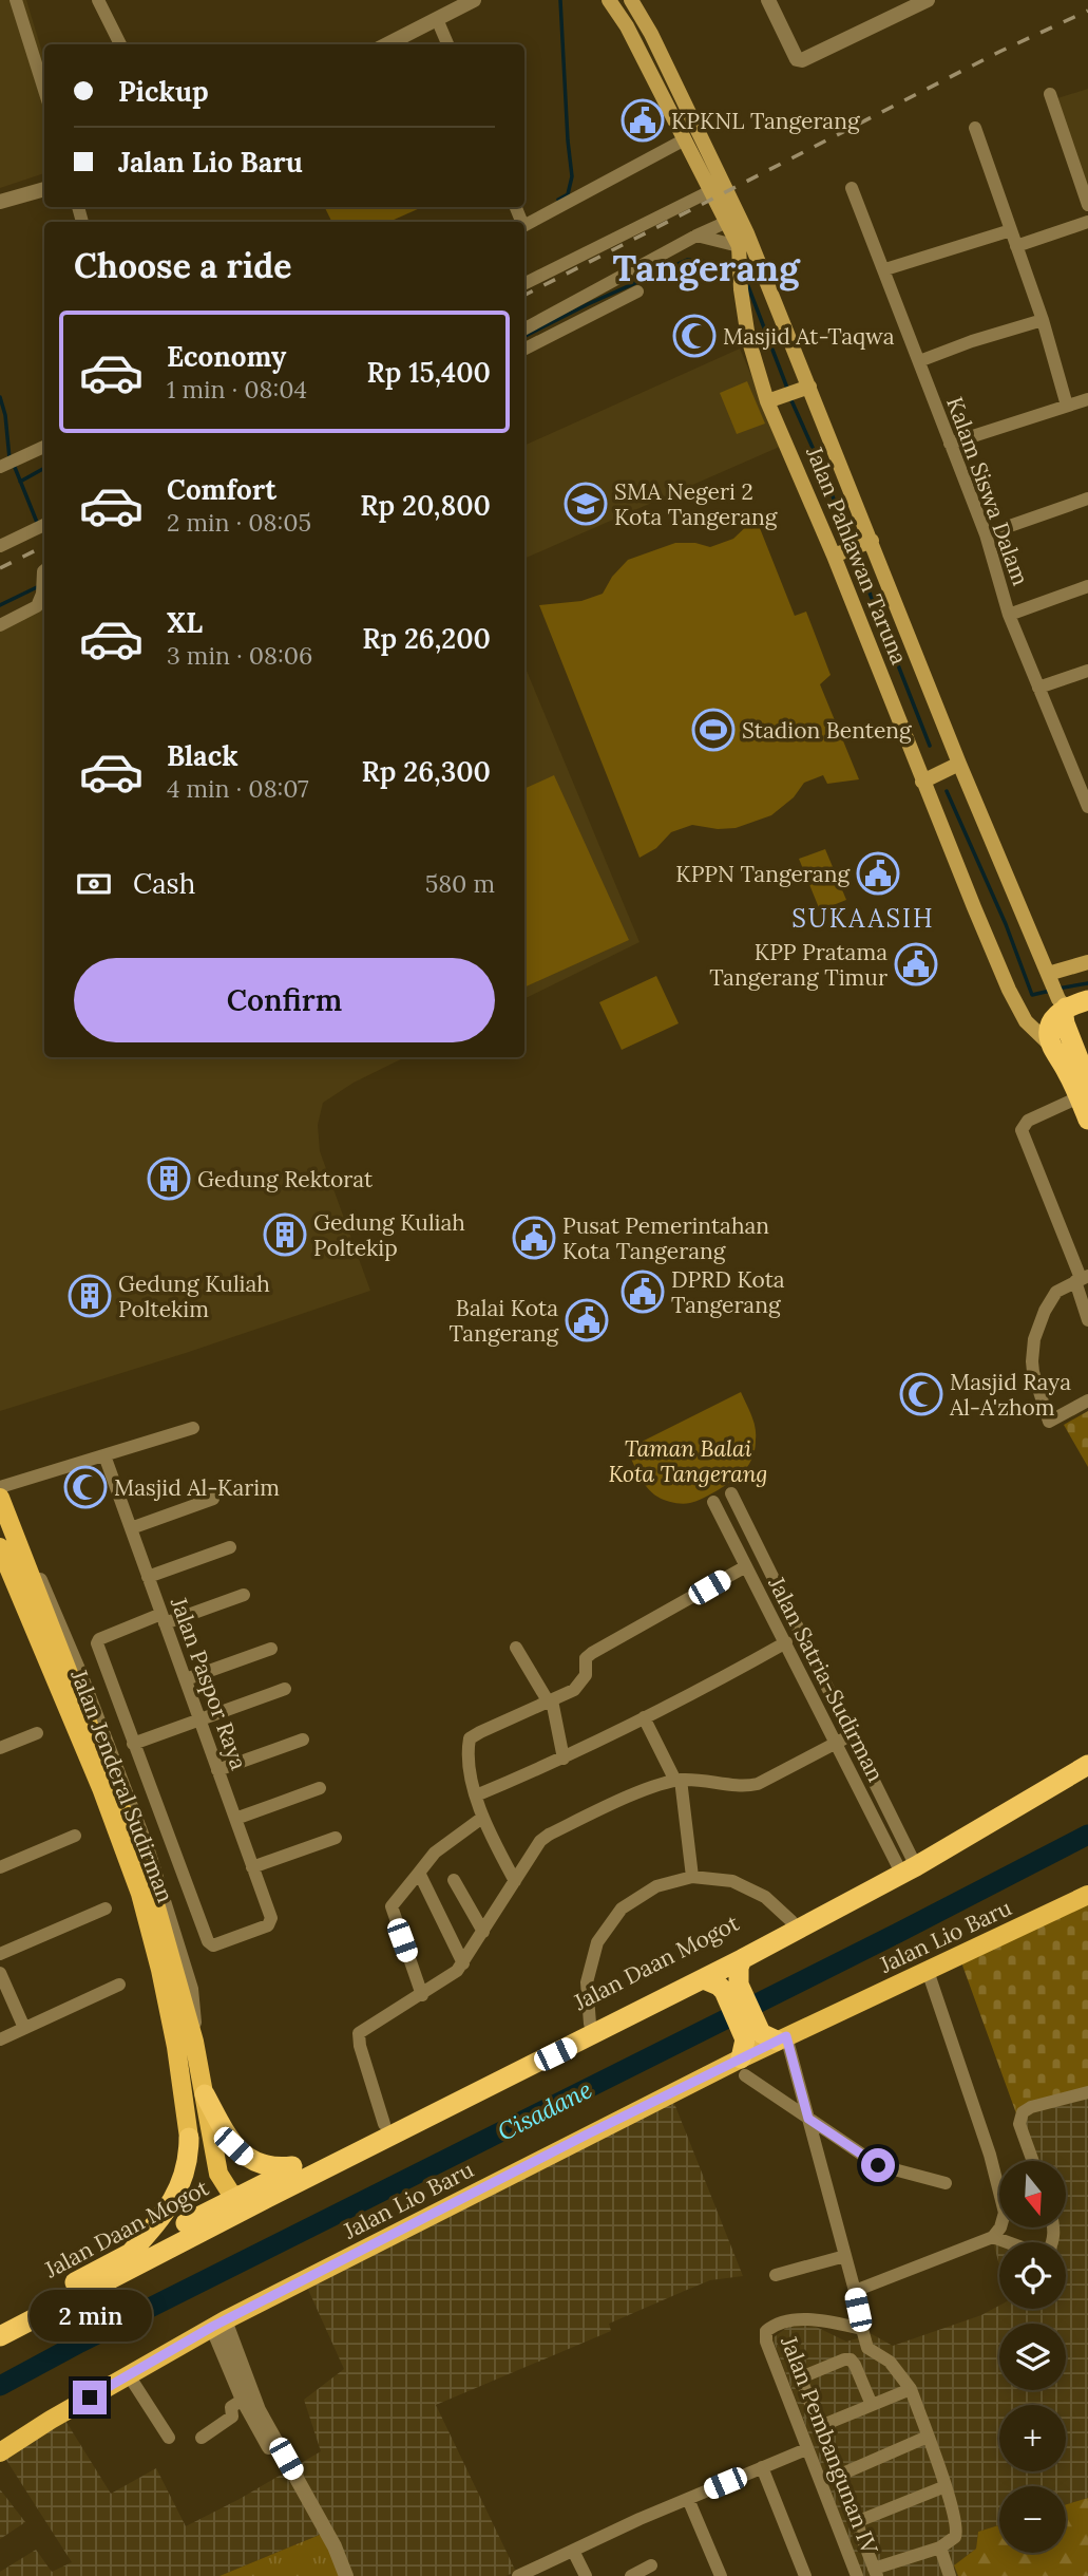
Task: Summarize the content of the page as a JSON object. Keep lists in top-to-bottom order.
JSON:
{
  "streets": {
    "highway": ["Jalan Pahlawan Taruna", "Jalan Daan Mogot"],
    "main road": ["Jalan Jenderal Sudirman", "Jalan Lio Baru"],
    "street": [
      "Kalam Siswa Dalam",
      "Jalan Satria-Sudirman",
      "Jalan Paspor Raya",
      "Jalan Pembangunan IV"
    ]
  },
  "crossings": [
    ["Jalan Satria-Sudirman", "Jalan Daan Mogot"],
    ["Jalan Jenderal Sudirman", "Jalan Daan Mogot"]
  ],
  "districts": ["Tangerang", "SUKAASIH"],
  "water": ["Cisadane"],
  "parks": ["Taman Balai Kota Tangerang"],
  "places": {
    "public building": [
      "KPKNL Tangerang",
      "KPPN Tangerang",
      "KPP Pratama Tangerang Timur",
      "Pusat Pemerintahan Kota Tangerang",
      "DPRD Kota Tangerang",
      "Balai Kota Tangerang"
    ],
    "mosque": ["Masjid At-Taqwa", "Masjid Raya Al-A'zhom", "Masjid Al-Karim"],
    "school or university": ["SMA Negeri 2 Kota Tangerang"],
    "sports": ["Stadion Benteng"],
    "building": ["Gedung Rektorat", "Gedung Kuliah Poltekip", "Gedung Kuliah Poltekim"]
  },
  "north": "bottom",
  "page": {
    "banner": ["Pickup", "Jalan Lio Baru"],
    "heading": "Choose a ride",
    "list": [
      {
        "name": "Economy",
        "note": "1 min · 08:04",
        "value": "Rp 15,400"
      },
      {
        "name": "Comfort",
        "note": "2 min · 08:05",
        "value": "Rp 20,800"
      },
      {
        "name": "XL",
        "note": "3 min · 08:06",
        "value": "Rp 26,200"
      },
      {
        "name": "Black",
        "note": "4 min · 08:07",
        "value": "Rp 26,300"
      }
    ],
    "pay": ["Cash", "580 m"],
    "buttons": "Confirm",
    "map_buttons": ["+", "−"],
    "bubble": "2 min"
  }
}
